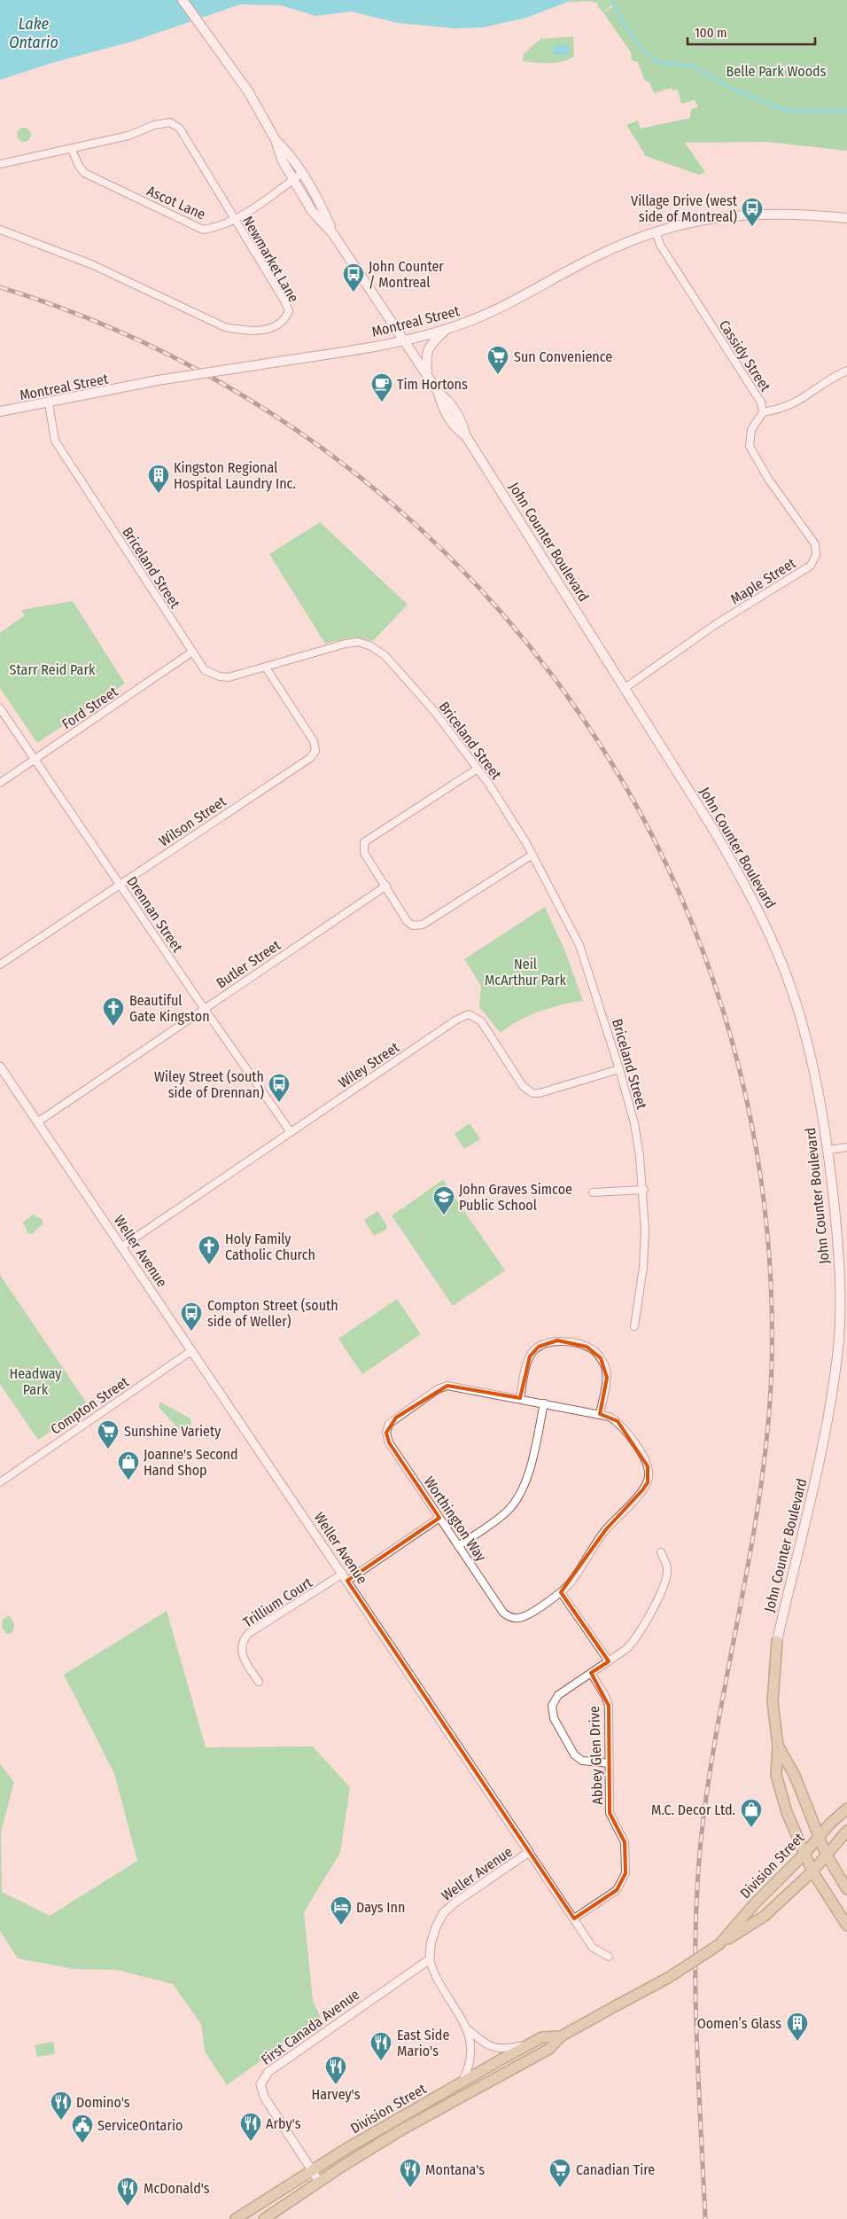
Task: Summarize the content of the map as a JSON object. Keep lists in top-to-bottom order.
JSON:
{
  "streets": {
    "main road": ["Montreal Street", "John Counter Boulevard", "Division Street"],
    "street": [
      "Ascot Lane",
      "Newmarket Lane",
      "Cassidy Street",
      "Briceland Street",
      "Maple Street",
      "Ford Street",
      "Wilson Street",
      "Drennan Street",
      "Butler Street",
      "Wiley Street",
      "Weller Avenue",
      "Compton Street",
      "Worthington Way",
      "Trillium Court",
      "Abbey Glen Drive",
      "First Canada Avenue"
    ]
  },
  "crossings": [
    ["Ascot Lane", "Newmarket Lane"],
    ["Ascot Lane", "John Counter Boulevard"],
    ["Montreal Street", "Cassidy Street"],
    ["Montreal Street", "John Counter Boulevard"],
    ["Montreal Street", "Briceland Street"],
    ["Cassidy Street", "Maple Street"],
    ["John Counter Boulevard", "Maple Street"],
    ["Briceland Street", "Ford Street"],
    ["Briceland Street", "Wilson Street"],
    ["Briceland Street", "Wiley Street"],
    ["Ford Street", "Drennan Street"],
    ["Wilson Street", "Drennan Street"],
    ["Drennan Street", "Butler Street"],
    ["Drennan Street", "Wiley Street"],
    ["Butler Street", "Weller Avenue"],
    ["Wiley Street", "Weller Avenue"],
    ["Weller Avenue", "Compton Street"],
    ["Weller Avenue", "Trillium Court"],
    ["Weller Avenue", "Division Street"],
    ["Weller Avenue", "First Canada Avenue"],
    ["Worthington Way", "Trillium Court"],
    ["Division Street", "First Canada Avenue"]
  ],
  "water": ["Lake Ontario"],
  "parks": [
    "Belle Park Woods",
    "Starr Reid Park",
    "Neil McArthur Park",
    "Headway Park"
  ],
  "places": {
    "bus stop": [
      "Village Drive (west side of Montreal)",
      "John Counter / Montreal",
      "Wiley Street (south side of Drennan)",
      "Compton Street (south side of Weller)"
    ],
    "supermarket": ["Sun Convenience", "Sunshine Variety", "Canadian Tire"],
    "cafe": ["Tim Hortons"],
    "building": ["Kingston Regional Hospital Laundry Inc.", "Oomen’s Glass"],
    "church": ["Beautiful Gate Kingston", "Holy Family Catholic Church"],
    "school or university": ["John Graves Simcoe Public School"],
    "shop": ["Joanne's Second Hand Shop", "M.C. Decor Ltd."],
    "hotel": ["Days Inn"],
    "restaurant": [
      "East Side Mario's",
      "Harvey's",
      "Domino's",
      "Arby's",
      "Montana's",
      "McDonald's"
    ],
    "public building": ["ServiceOntario"]
  },
  "scale_bar": "100 m"
}
